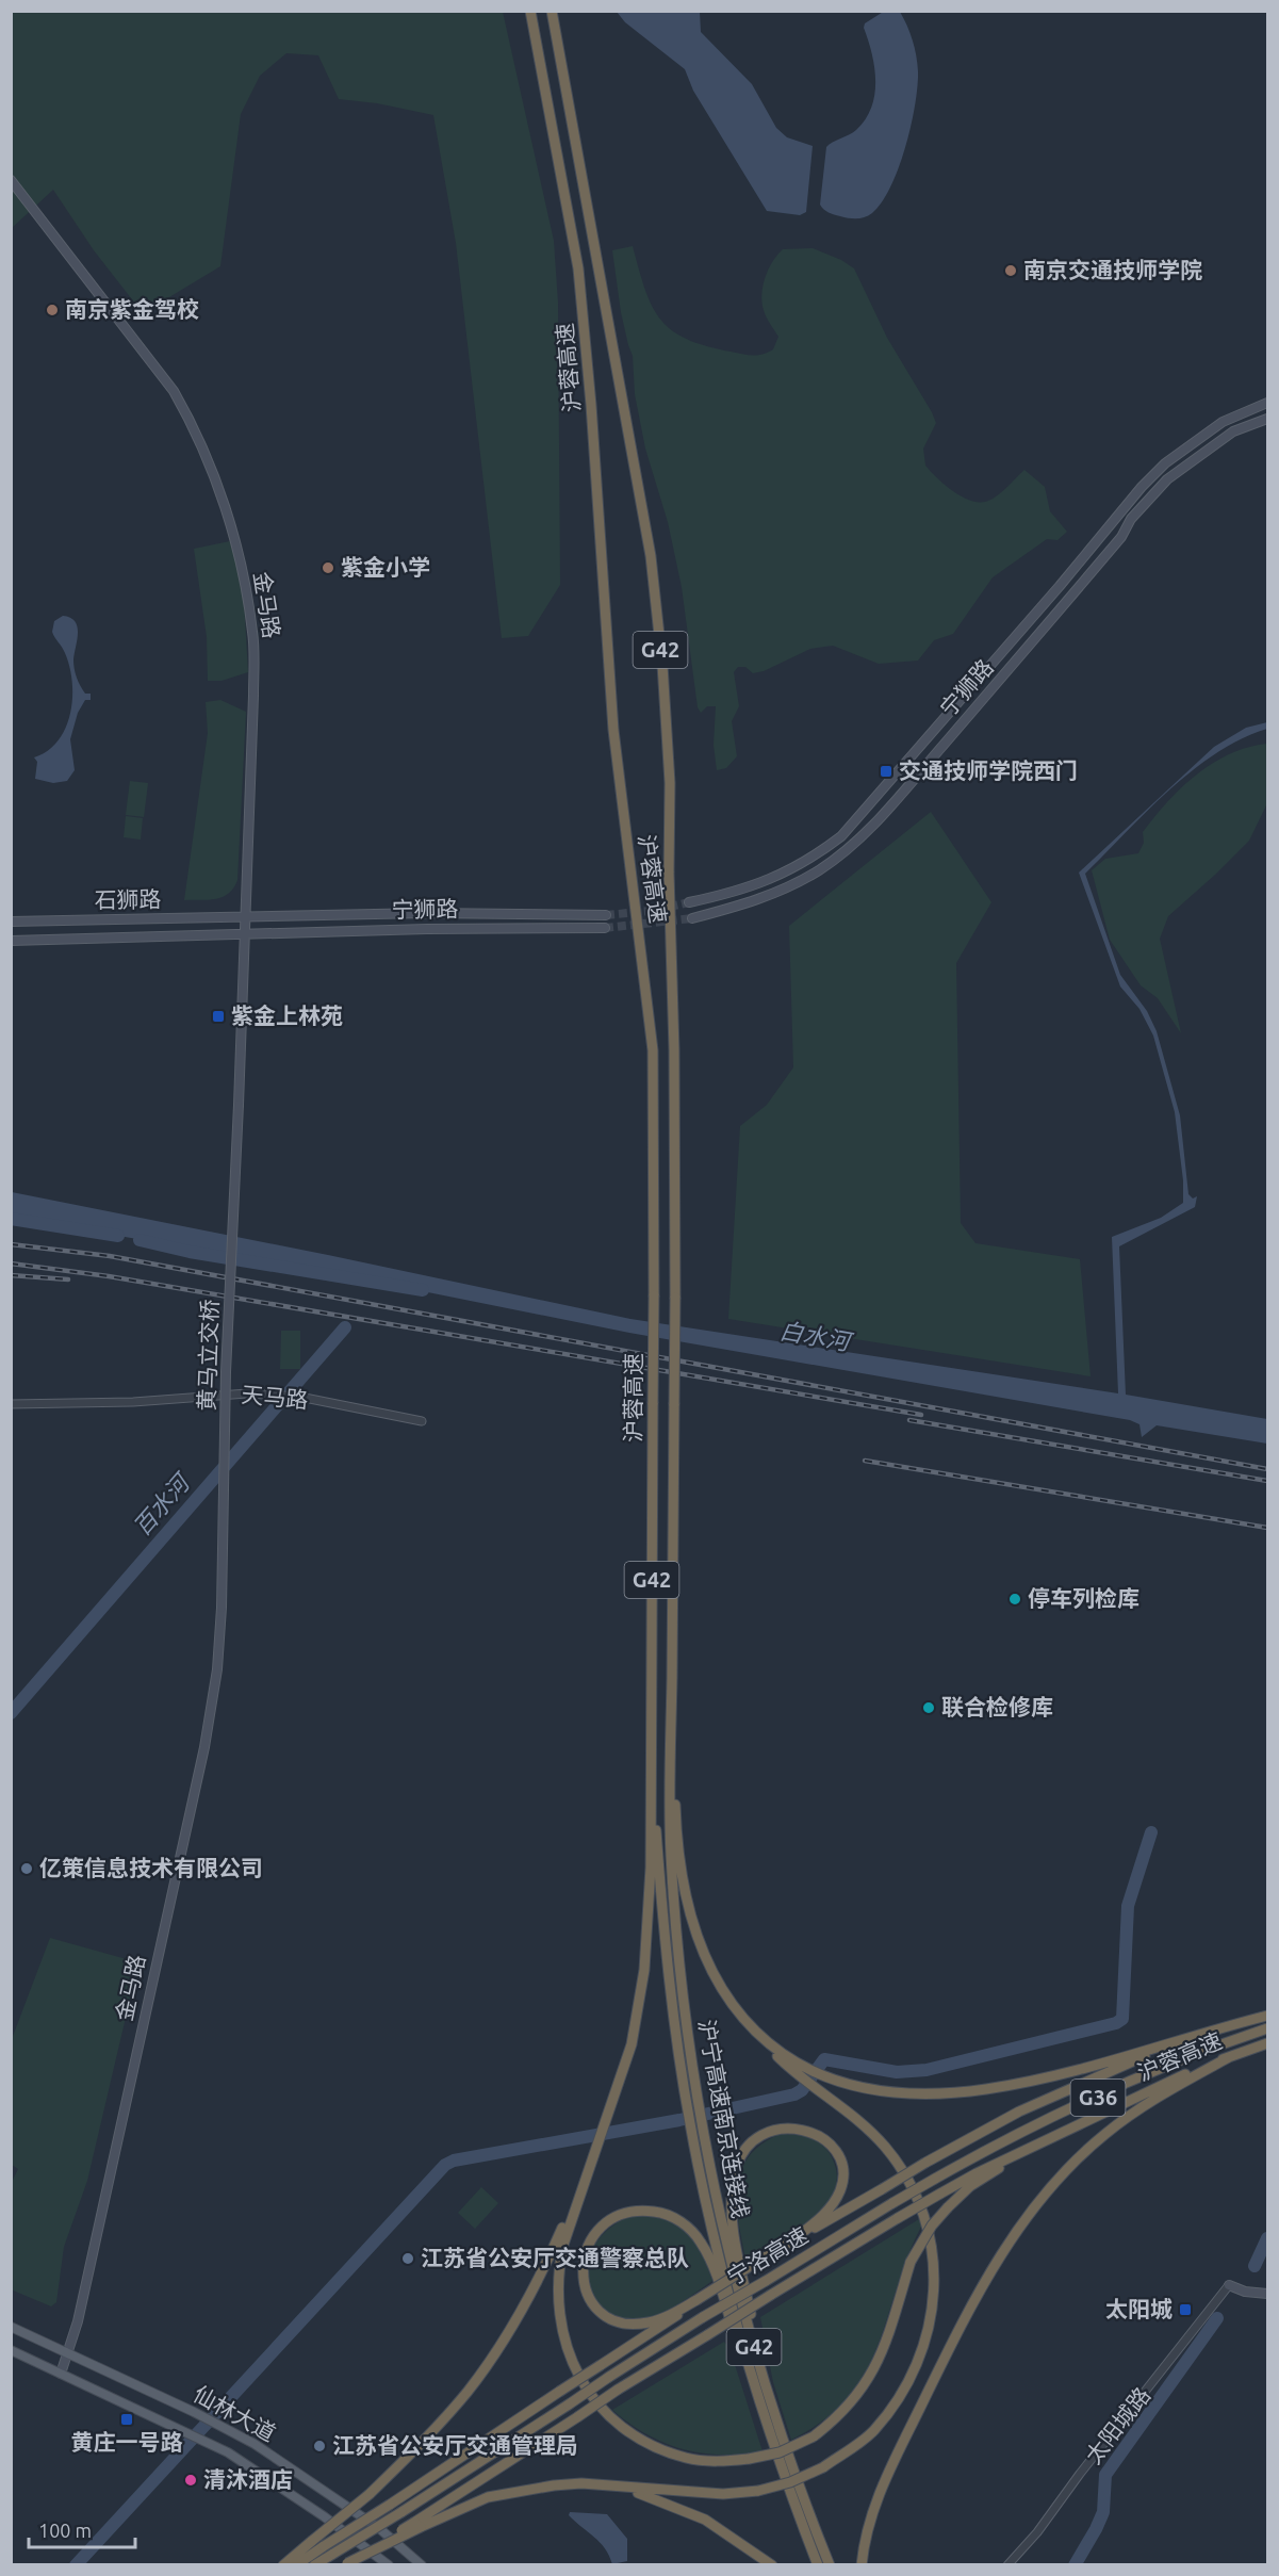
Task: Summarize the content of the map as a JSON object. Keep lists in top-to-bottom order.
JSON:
{
  "streets": {
    "highway": [
      "沪蓉高速",
      "G42",
      "G36",
      "沪宁高速南京连接线",
      "宁洛高速"
    ],
    "main road": [
      "金马路",
      "宁狮路",
      "石狮路",
      "黄马立交桥",
      "仙林大道"
    ],
    "street": ["天马路", "太阳城路"]
  },
  "crossings": [
    ["沪蓉高速", "G42"],
    ["沪蓉高速", "沪宁高速南京连接线"],
    ["沪蓉高速", "宁洛高速"],
    ["金马路", "宁狮路"],
    ["金马路", "石狮路"],
    ["金马路", "黄马立交桥"],
    ["金马路", "仙林大道"],
    ["G42", "沪宁高速南京连接线"],
    ["G42", "宁洛高速"],
    ["宁狮路", "石狮路"]
  ],
  "water": ["白水河", "百水河"],
  "places": {
    "other": [
      "南京交通技师学院",
      "南京紫金驾校",
      "紫金小学",
      "停车列检库",
      "联合检修库",
      "亿策信息技术有限公司",
      "江苏省公安厅交通警察总队",
      "江苏省公安厅交通管理局",
      "清沐酒店"
    ],
    "transit": [
      "交通技师学院西门",
      "紫金上林苑",
      "太阳城",
      "黄庄一号路"
    ]
  },
  "scale_bar": "100 m"
}
